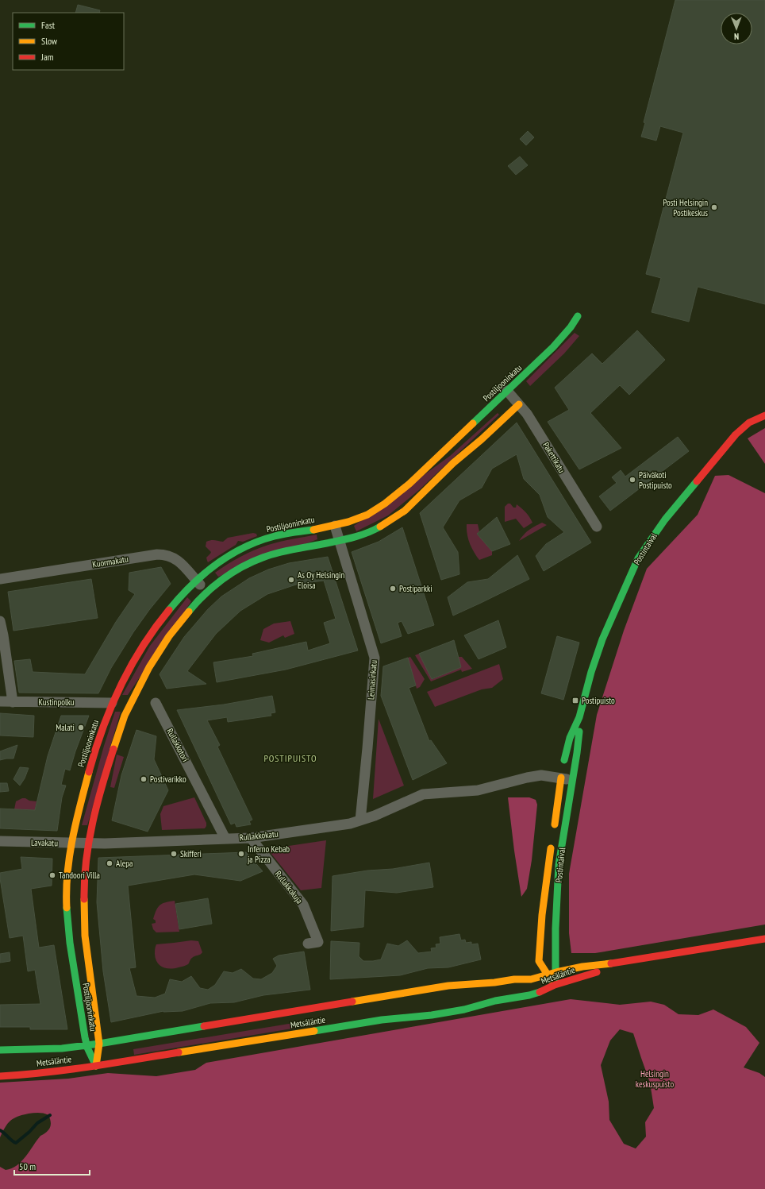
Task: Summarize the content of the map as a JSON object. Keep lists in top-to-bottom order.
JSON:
{
  "streets": {
    "street": [
      "Postiljooninkatu",
      "Pakettikatu",
      "Postintaival",
      "Kuormakatu",
      "Leimasinkatu",
      "Kustinpolku",
      "Rullakkotori",
      "Rullakkokatu",
      "Lavakatu",
      "Rullakkokuja",
      "Metsäläntie"
    ]
  },
  "crossings": [
    ["Postiljooninkatu", "Pakettikatu"],
    ["Postiljooninkatu", "Kuormakatu"],
    ["Postiljooninkatu", "Leimasinkatu"],
    ["Postiljooninkatu", "Kustinpolku"],
    ["Postiljooninkatu", "Rullakkokatu"],
    ["Postiljooninkatu", "Lavakatu"],
    ["Postiljooninkatu", "Metsäläntie"],
    ["Postintaival", "Rullakkokatu"],
    ["Postintaival", "Metsäläntie"],
    ["Leimasinkatu", "Rullakkokatu"],
    ["Rullakkotori", "Rullakkokatu"],
    ["Rullakkokatu", "Lavakatu"],
    ["Rullakkokatu", "Rullakkokuja"]
  ],
  "districts": ["POSTIPUISTO"],
  "parks": ["Helsingin keskuspuisto"],
  "places": {
    "other": [
      "Posti Helsingin Postikeskus",
      "Päiväkoti Postipuisto",
      "As Oy Helsingin Eloisa",
      "Postiparkki",
      "Malati",
      "Postivarikko",
      "Skifferi",
      "Inferno Kebab ja Pizza",
      "Alepa",
      "Tandoori Villa"
    ],
    "transit": ["Postipuisto"]
  },
  "legend": ["Fast", "Slow", "Jam"],
  "scale_bar": "50 m",
  "north": "bottom"
}
